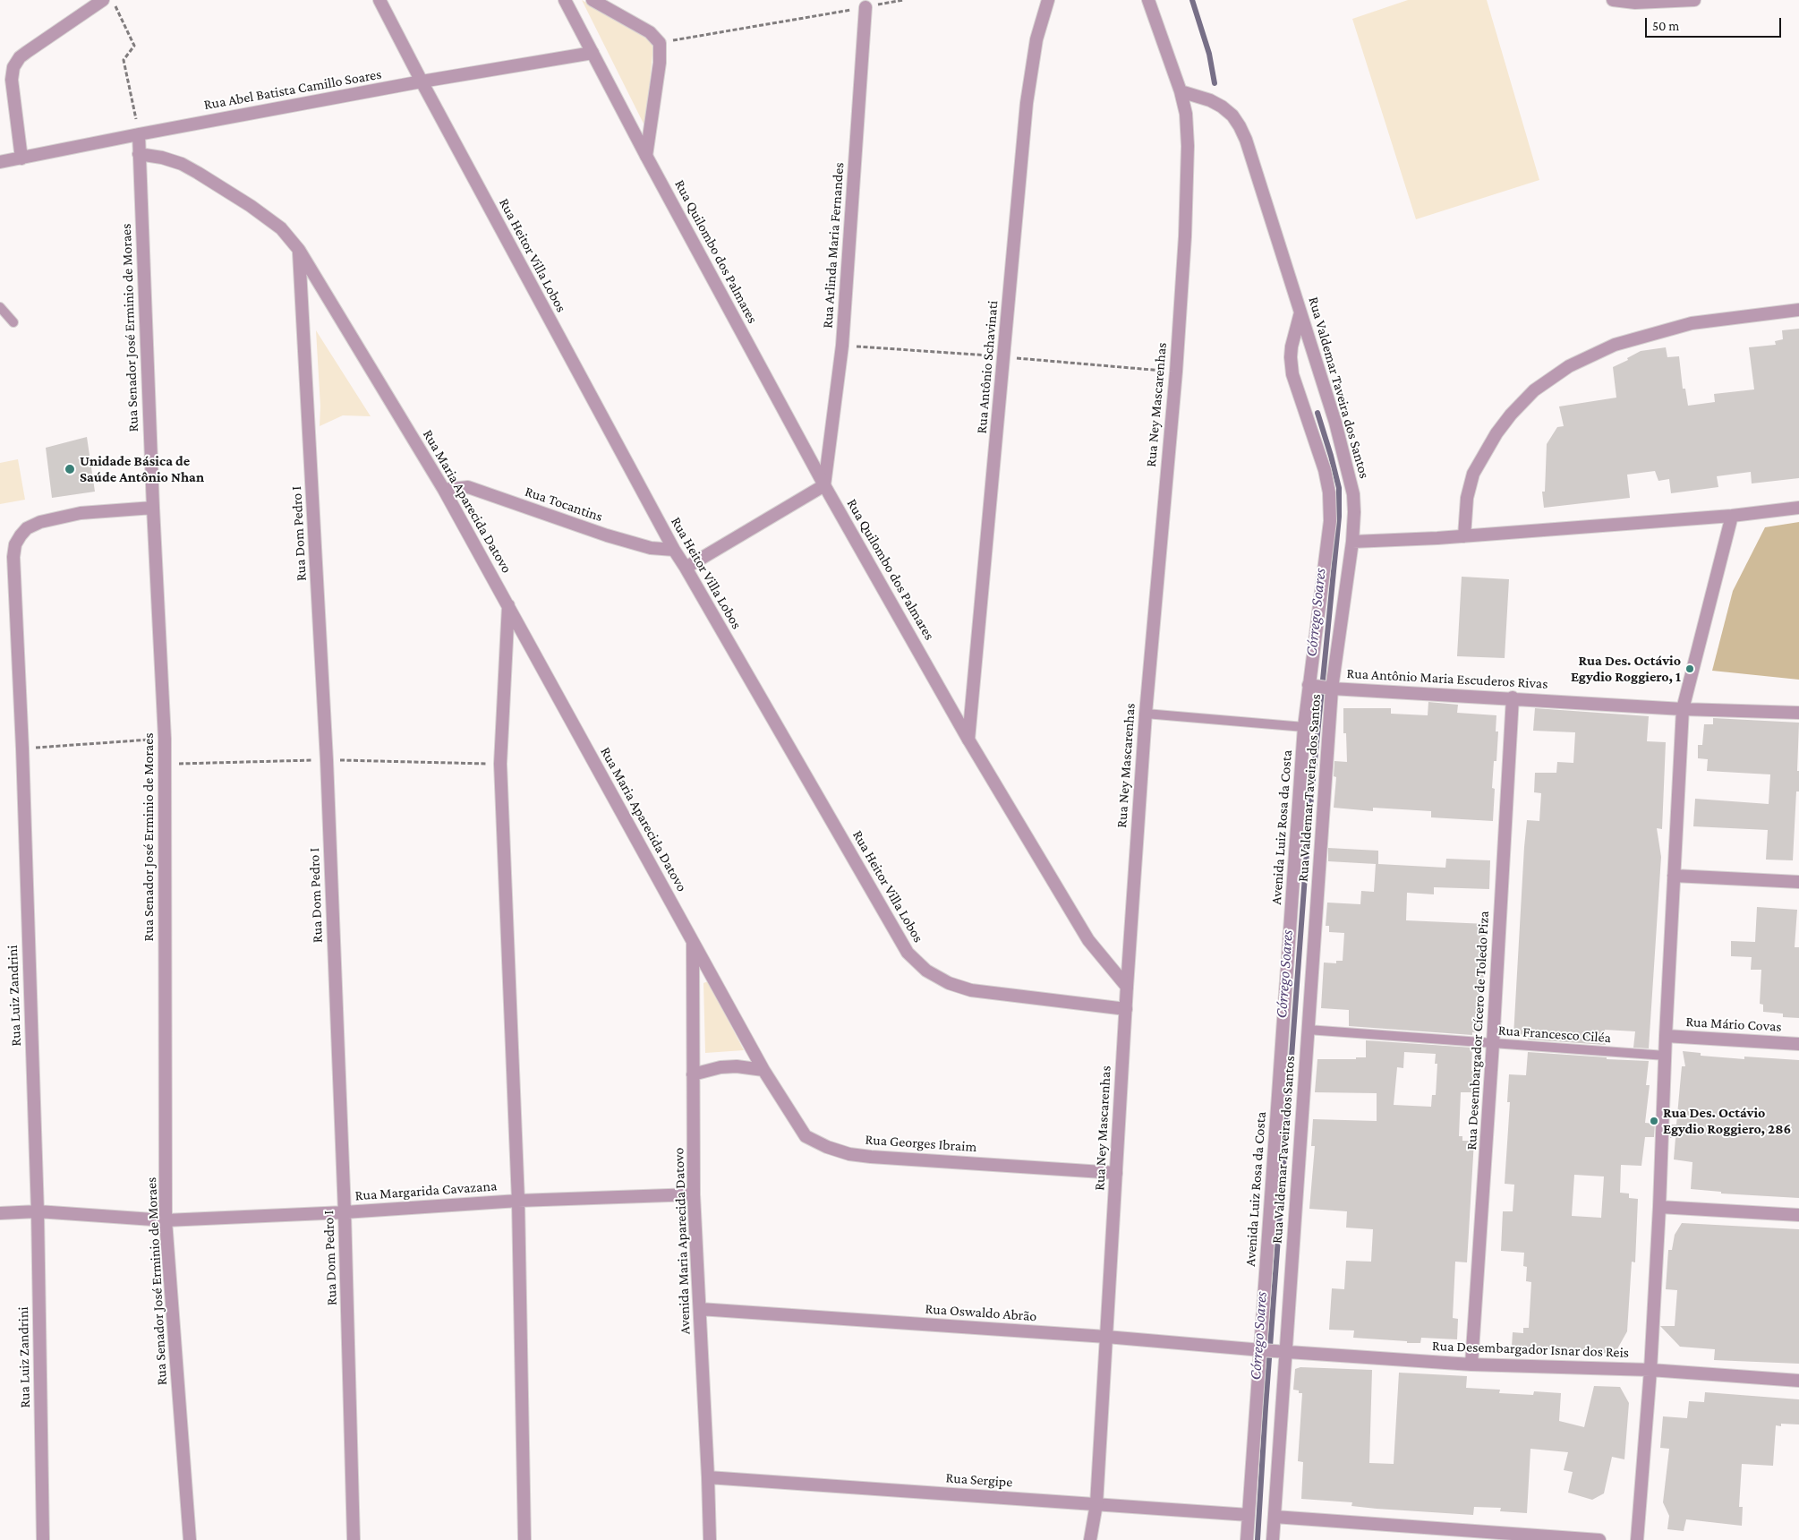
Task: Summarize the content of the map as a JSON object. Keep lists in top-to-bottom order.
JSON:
{
  "streets": {
    "street": [
      "Rua Abel Batista Camillo Soares",
      "Rua Arlinda Maria Fernandes",
      "Rua Quilombo dos Palmares",
      "Rua Heitor Villa Lobos",
      "Rua Senador José Erminio de Moraes",
      "Rua Antônio Schavinati",
      "Rua Valdemar Taveira dos Santos",
      "Rua Ney Mascarenhas",
      "Rua Maria Aparecida Datovo",
      "Rua Tocantins",
      "Rua Dom Pedro I",
      "Rua Antônio Maria Escuderos Rivas",
      "Avenida Luiz Rosa da Costa",
      "Rua Luiz Zandrini",
      "Rua Mário Covas",
      "Rua Desembargador Cícero de Toledo Piza",
      "Rua Georges Ibraim",
      "Rua Margarida Cavazana",
      "Avenida Maria Aparecida Datovo",
      "Rua Oswaldo Abrão",
      "Rua Desembargador Isnar dos Reis",
      "Rua Sergipe"
    ],
    "lane": ["Rua Francesco Ciléa"]
  },
  "crossings": [
    ["Rua Abel Batista Camillo Soares", "Rua Quilombo dos Palmares"],
    ["Rua Abel Batista Camillo Soares", "Rua Heitor Villa Lobos"],
    ["Rua Abel Batista Camillo Soares", "Rua Senador José Erminio de Moraes"],
    ["Rua Arlinda Maria Fernandes", "Rua Quilombo dos Palmares"],
    ["Rua Quilombo dos Palmares", "Rua Antônio Schavinati"],
    ["Rua Quilombo dos Palmares", "Rua Ney Mascarenhas"],
    ["Rua Heitor Villa Lobos", "Rua Ney Mascarenhas"],
    ["Rua Heitor Villa Lobos", "Rua Tocantins"],
    ["Rua Senador José Erminio de Moraes", "Rua Maria Aparecida Datovo"],
    ["Rua Senador José Erminio de Moraes", "Rua Luiz Zandrini"],
    ["Rua Senador José Erminio de Moraes", "Rua Margarida Cavazana"],
    ["Rua Valdemar Taveira dos Santos", "Rua Ney Mascarenhas"],
    ["Rua Valdemar Taveira dos Santos", "Rua Antônio Maria Escuderos Rivas"],
    ["Rua Valdemar Taveira dos Santos", "Avenida Luiz Rosa da Costa"],
    ["Rua Valdemar Taveira dos Santos", "Rua Francesco Ciléa"],
    ["Rua Valdemar Taveira dos Santos", "Rua Desembargador Isnar dos Reis"],
    ["Rua Ney Mascarenhas", "Rua Georges Ibraim"],
    ["Rua Ney Mascarenhas", "Rua Oswaldo Abrão"],
    ["Rua Ney Mascarenhas", "Rua Sergipe"],
    ["Rua Maria Aparecida Datovo", "Rua Tocantins"],
    ["Rua Maria Aparecida Datovo", "Rua Dom Pedro I"],
    ["Rua Maria Aparecida Datovo", "Rua Georges Ibraim"],
    ["Rua Maria Aparecida Datovo", "Avenida Maria Aparecida Datovo"],
    ["Rua Dom Pedro I", "Rua Margarida Cavazana"],
    ["Rua Antônio Maria Escuderos Rivas", "Avenida Luiz Rosa da Costa"],
    ["Rua Antônio Maria Escuderos Rivas", "Rua Desembargador Cícero de Toledo Piza"],
    ["Avenida Luiz Rosa da Costa", "Rua Oswaldo Abrão"],
    ["Avenida Luiz Rosa da Costa", "Rua Desembargador Isnar dos Reis"],
    ["Avenida Luiz Rosa da Costa", "Rua Sergipe"],
    ["Rua Luiz Zandrini", "Rua Margarida Cavazana"],
    ["Rua Desembargador Cícero de Toledo Piza", "Rua Francesco Ciléa"],
    ["Rua Desembargador Cícero de Toledo Piza", "Rua Desembargador Isnar dos Reis"],
    ["Rua Georges Ibraim", "Avenida Maria Aparecida Datovo"],
    ["Rua Margarida Cavazana", "Avenida Maria Aparecida Datovo"],
    ["Avenida Maria Aparecida Datovo", "Rua Oswaldo Abrão"],
    ["Avenida Maria Aparecida Datovo", "Rua Sergipe"],
    ["Rua Oswaldo Abrão", "Rua Desembargador Isnar dos Reis"]
  ],
  "water": ["Córrego Soares"],
  "places": ["Unidade Básica de Saúde Antônio Nhan", "Rua Des. Octávio Egydio Roggiero, 1", "Rua Des. Octávio Egydio Roggiero, 286"],
  "scale_bar": "50 m"
}
